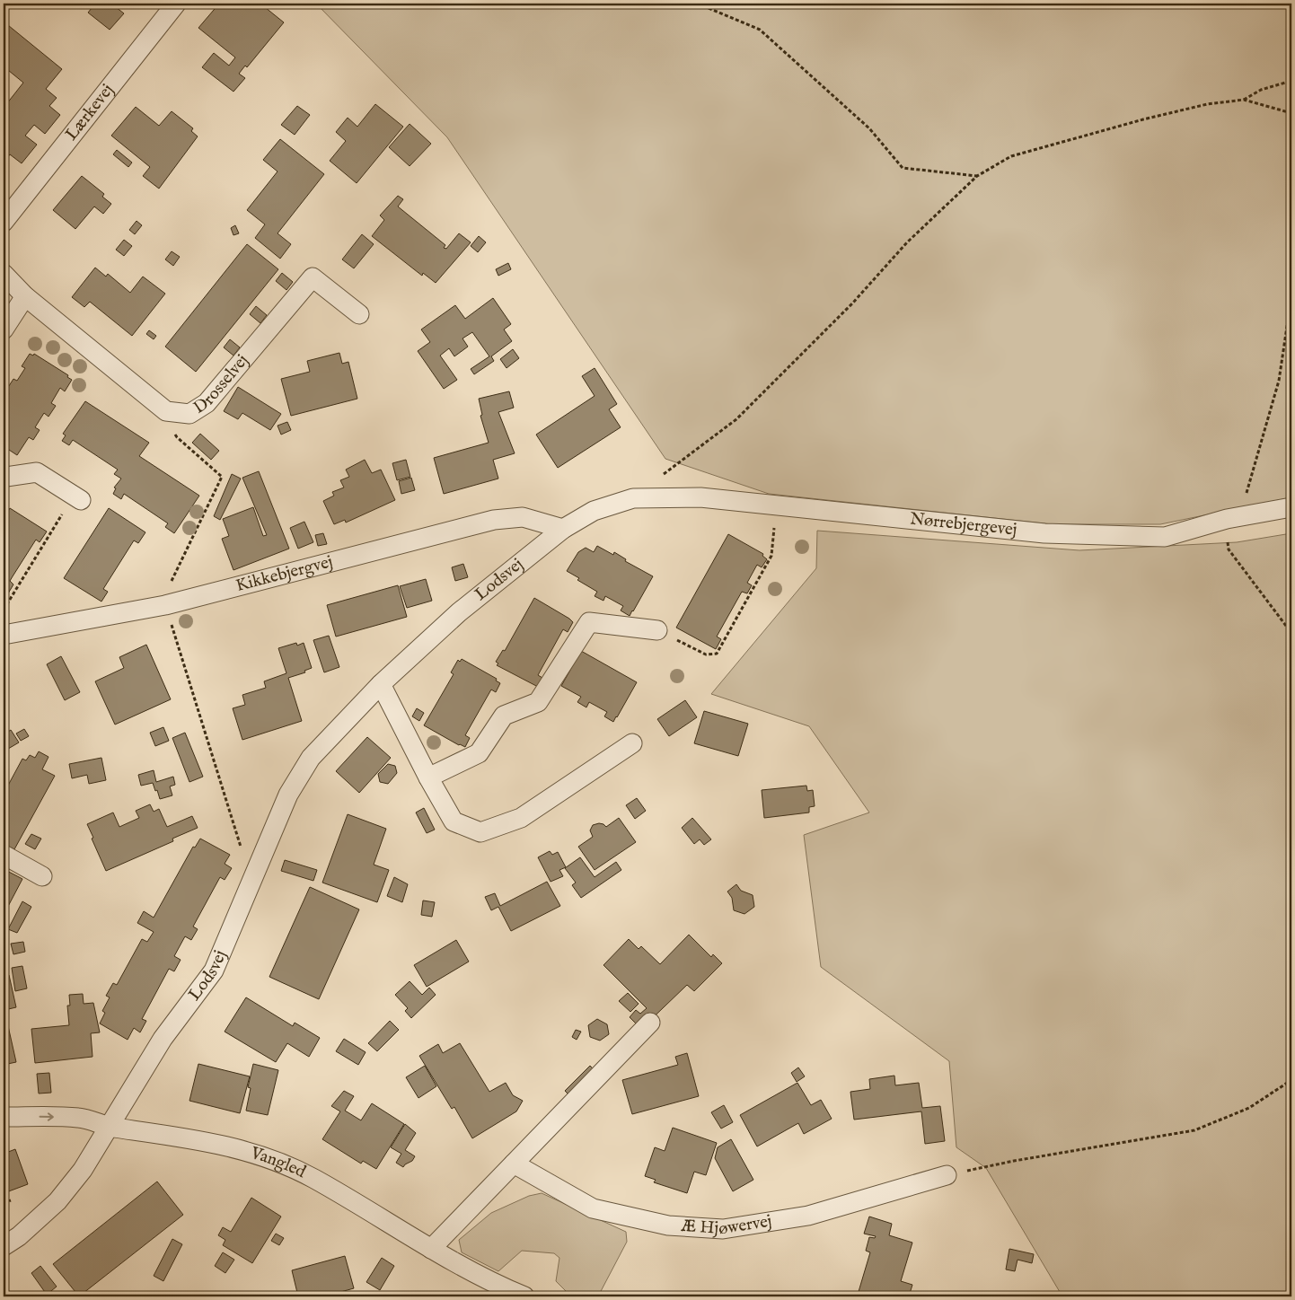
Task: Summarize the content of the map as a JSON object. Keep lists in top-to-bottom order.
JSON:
{
  "streets": {
    "street": [
      "Lærkevej",
      "Drosselvej",
      "Nørrebjergevej",
      "Kikkebjergvej",
      "Lodsvej",
      "Vangled",
      "Æ Hjøwervej"
    ]
  },
  "crossings": [
    ["Nørrebjergevej", "Lodsvej"],
    ["Kikkebjergvej", "Lodsvej"],
    ["Lodsvej", "Vangled"]
  ]
}
